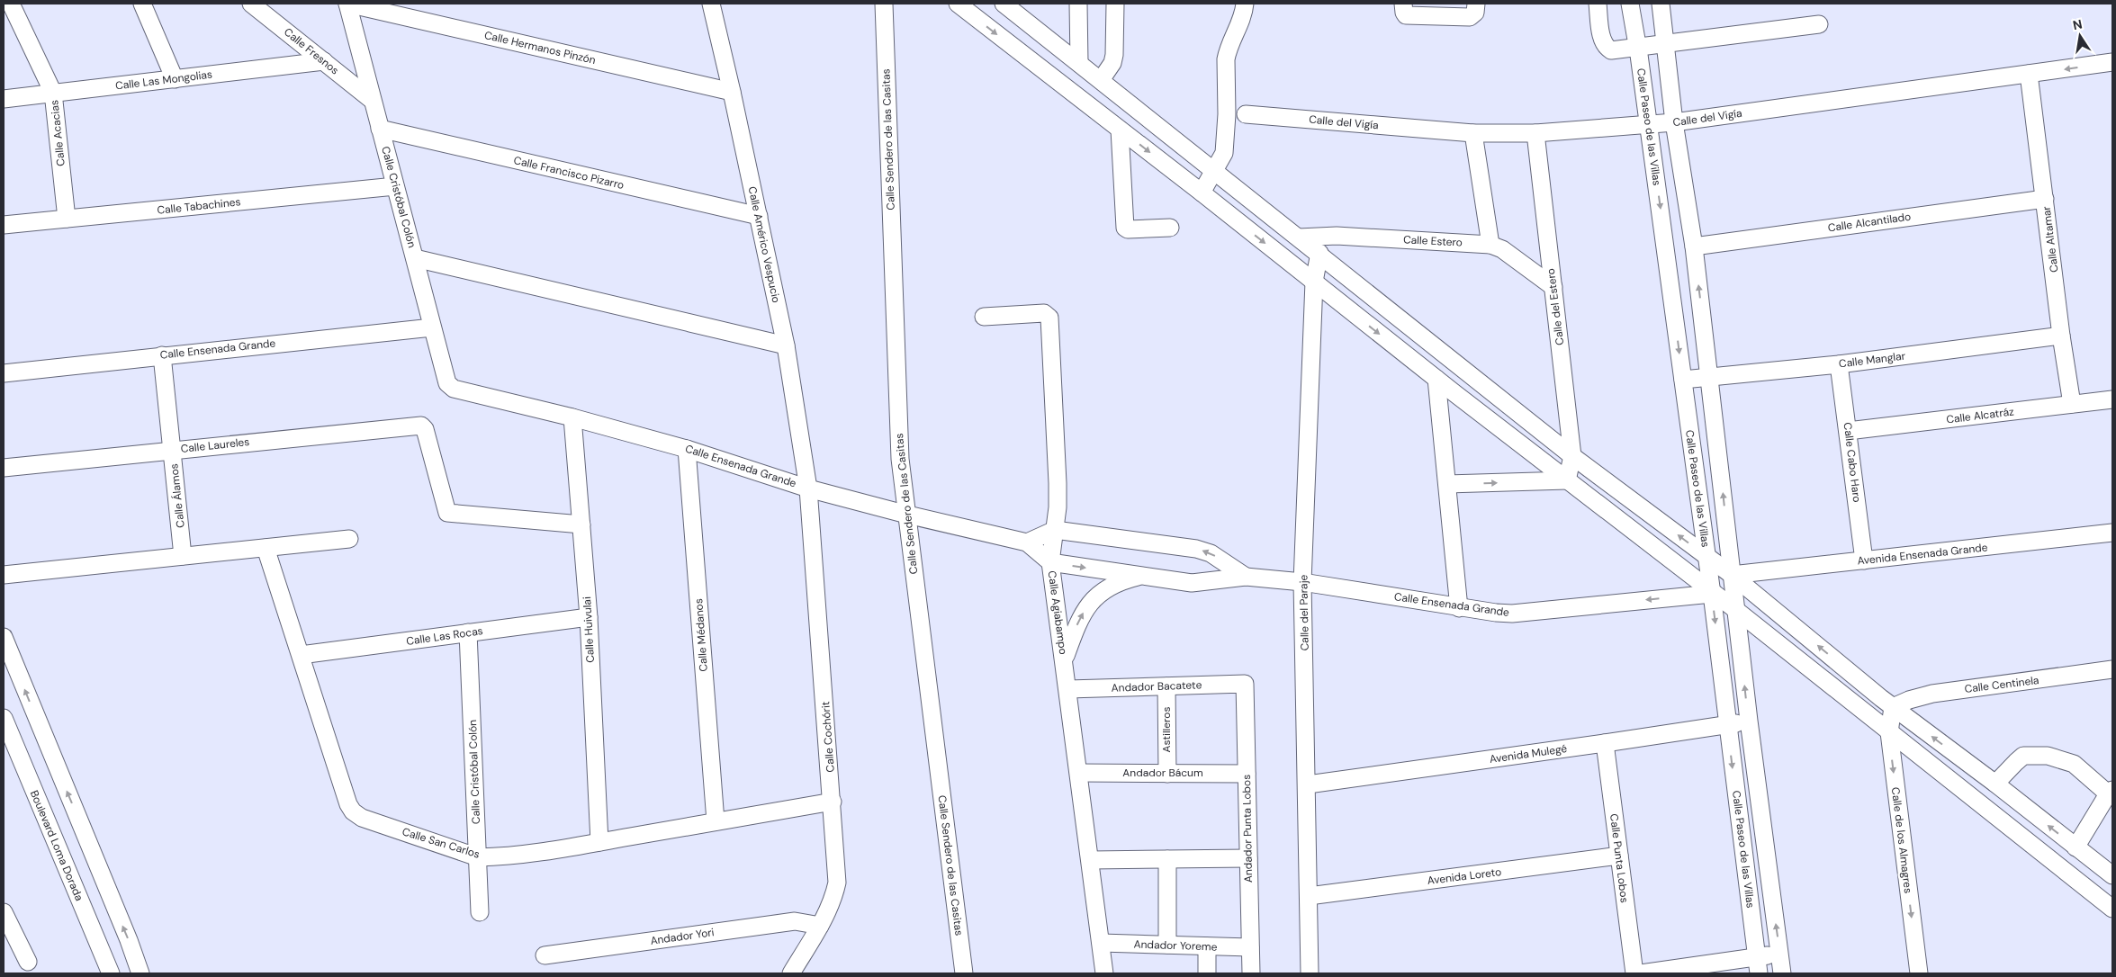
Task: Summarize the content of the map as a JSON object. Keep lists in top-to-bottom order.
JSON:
{
  "streets": {
    "street": [
      "Calle Hermanos Pinzón",
      "Calle Fresnos",
      "Calle Las Mongolias",
      "Calle del Vigía",
      "Calle Paseo de las Villas",
      "Calle Acacias",
      "Calle Sendero de las Casitas",
      "Calle Francisco Pizarro",
      "Calle Cristóbal Colón",
      "Calle Tabachines",
      "Calle Alcantilado",
      "Calle Altamar",
      "Calle Estero",
      "Calle Américo Vespucio",
      "Calle del Estero",
      "Calle Ensenada Grande",
      "Calle Manglar",
      "Calle Alcatráz",
      "Calle Laureles",
      "Calle Cabo Haro",
      "Calle Álamos",
      "Avenida Ensenada Grande",
      "Calle Agiabampo",
      "Calle del Paraje",
      "Calle Huivulai",
      "Calle Médanos",
      "Calle Las Rocas",
      "Calle Centinela",
      "Andador Bacatete",
      "Astilleros",
      "Calle Cochórit",
      "Avenida Mulegé",
      "Andador Bácum",
      "Andador Punta Lobos",
      "Calle de los Almagres",
      "Calle San Carlos",
      "Boulevard Loma Dorada",
      "Calle Punta Lobos",
      "Avenida Loreto",
      "Andador Yori",
      "Andador Yoreme"
    ]
  },
  "crossings": [
    ["Calle Hermanos Pinzón", "Calle Cristóbal Colón"],
    ["Calle Hermanos Pinzón", "Calle Américo Vespucio"],
    ["Calle Fresnos", "Calle Las Mongolias"],
    ["Calle Fresnos", "Calle Cristóbal Colón"],
    ["Calle Las Mongolias", "Calle Acacias"],
    ["Calle del Vigía", "Calle Paseo de las Villas"],
    ["Calle del Vigía", "Calle Altamar"],
    ["Calle del Vigía", "Calle del Estero"],
    ["Calle Paseo de las Villas", "Calle Alcantilado"],
    ["Calle Paseo de las Villas", "Calle Ensenada Grande"],
    ["Calle Paseo de las Villas", "Calle Manglar"],
    ["Calle Paseo de las Villas", "Avenida Ensenada Grande"],
    ["Calle Paseo de las Villas", "Avenida Mulegé"],
    ["Calle Acacias", "Calle Tabachines"],
    ["Calle Sendero de las Casitas", "Calle Ensenada Grande"],
    ["Calle Francisco Pizarro", "Calle Cristóbal Colón"],
    ["Calle Francisco Pizarro", "Calle Américo Vespucio"],
    ["Calle Cristóbal Colón", "Calle Tabachines"],
    ["Calle Cristóbal Colón", "Calle Ensenada Grande"],
    ["Calle Cristóbal Colón", "Calle Las Rocas"],
    ["Calle Cristóbal Colón", "Calle San Carlos"],
    ["Calle Alcantilado", "Calle Altamar"],
    ["Calle Altamar", "Calle Manglar"],
    ["Calle Altamar", "Calle Alcatráz"],
    ["Calle Estero", "Calle del Estero"],
    ["Calle Américo Vespucio", "Calle Ensenada Grande"],
    ["Calle Américo Vespucio", "Calle Cochórit"],
    ["Calle Ensenada Grande", "Calle Álamos"],
    ["Calle Ensenada Grande", "Calle Agiabampo"],
    ["Calle Ensenada Grande", "Calle del Paraje"],
    ["Calle Ensenada Grande", "Calle Huivulai"],
    ["Calle Ensenada Grande", "Calle Médanos"],
    ["Calle Ensenada Grande", "Calle Cochórit"],
    ["Calle Manglar", "Calle Cabo Haro"],
    ["Calle Alcatráz", "Calle Cabo Haro"],
    ["Calle Laureles", "Calle Álamos"],
    ["Calle Laureles", "Calle Huivulai"],
    ["Calle Cabo Haro", "Avenida Ensenada Grande"],
    ["Calle Agiabampo", "Andador Bacatete"],
    ["Calle Agiabampo", "Andador Bácum"],
    ["Calle Agiabampo", "Andador Yoreme"],
    ["Calle del Paraje", "Avenida Mulegé"],
    ["Calle del Paraje", "Avenida Loreto"],
    ["Calle Huivulai", "Calle Las Rocas"],
    ["Calle Huivulai", "Calle San Carlos"],
    ["Calle Médanos", "Calle San Carlos"],
    ["Calle Las Rocas", "Calle San Carlos"],
    ["Calle Centinela", "Calle de los Almagres"],
    ["Andador Bacatete", "Astilleros"],
    ["Andador Bacatete", "Andador Punta Lobos"],
    ["Astilleros", "Andador Bácum"],
    ["Calle Cochórit", "Calle San Carlos"],
    ["Calle Cochórit", "Andador Yori"],
    ["Avenida Mulegé", "Calle Punta Lobos"],
    ["Andador Bácum", "Andador Punta Lobos"],
    ["Andador Punta Lobos", "Andador Yoreme"],
    ["Calle Punta Lobos", "Avenida Loreto"]
  ],
  "one_way": ["Calle de los Almagres"],
  "north": "top"
}
